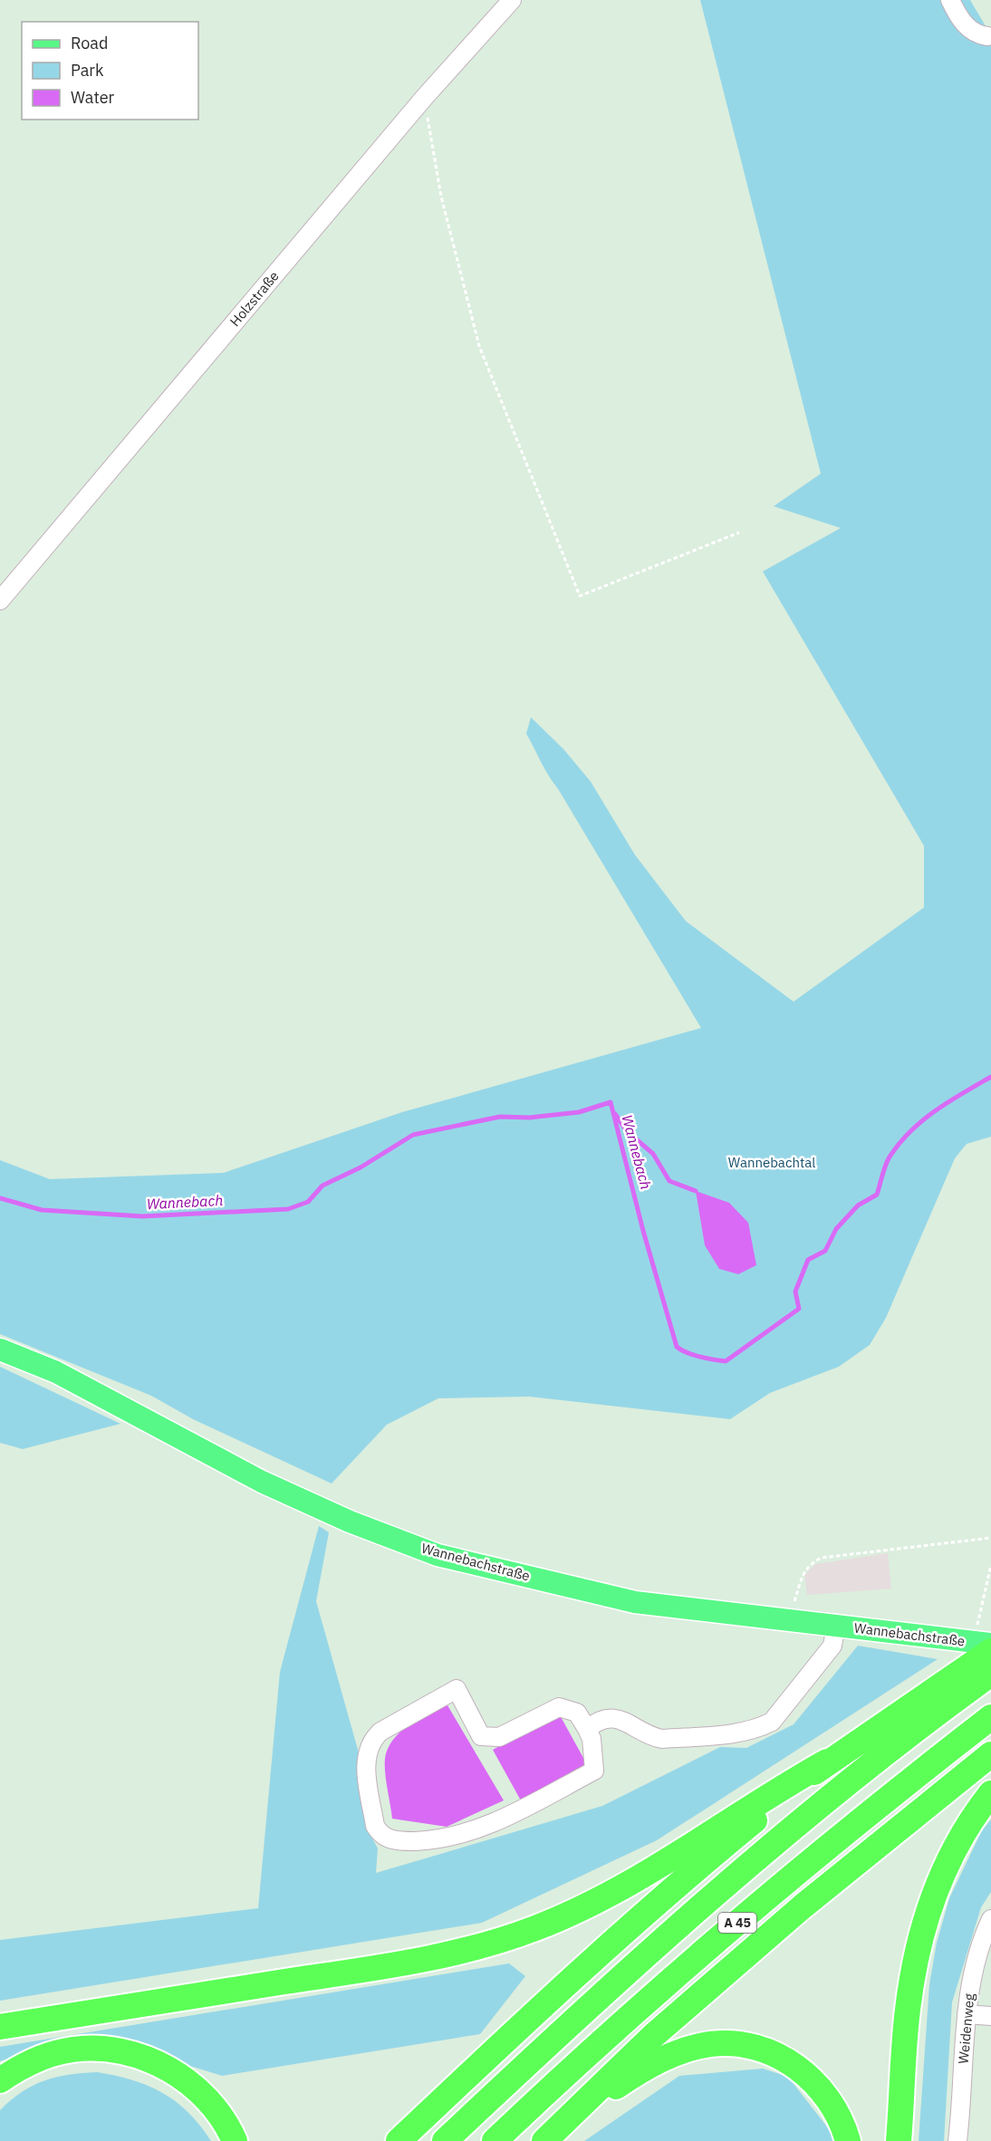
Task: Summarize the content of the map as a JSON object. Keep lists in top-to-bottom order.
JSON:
{
  "streets": {
    "highway": ["A 45"],
    "main road": ["Wannebachstraße"],
    "street": ["Holzstraße", "Weidenweg"]
  },
  "water": ["Wannebach"],
  "parks": ["Wannebachtal"],
  "legend": ["Road", "Park", "Water"]
}
